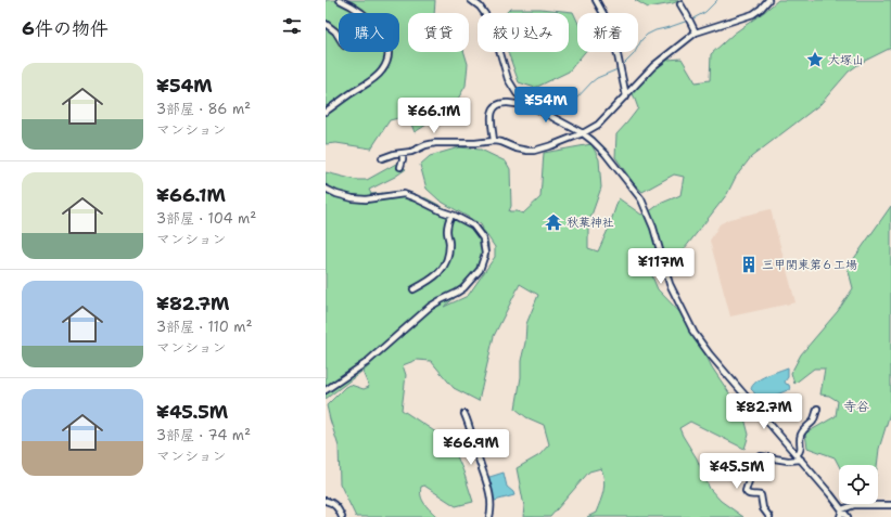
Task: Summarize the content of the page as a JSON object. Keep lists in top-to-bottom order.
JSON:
{
  "districts": ["寺谷"],
  "places": {
    "place": ["大塚山"],
    "temple": ["秋葉神社"],
    "building": ["三甲関東第６工場"]
  },
  "page": {
    "heading": "6件の物件",
    "chip": [
      "購入",
      "賃貸",
      "絞り込み",
      "新着"
    ],
    "list": [
      {
        "name": "¥54M",
        "note": "3部屋 · 86 m² · マンション"
      },
      {
        "name": "¥66.1M",
        "note": "3部屋 · 104 m² · マンション"
      },
      {
        "name": "¥82.7M",
        "note": "3部屋 · 110 m² · マンション"
      },
      {
        "name": "¥45.5M",
        "note": "3部屋 · 74 m² · マンション"
      }
    ],
    "price": [
      "¥54M",
      "¥66.1M",
      "¥117M",
      "¥82.7M",
      "¥66.9M",
      "¥45.5M"
    ]
  }
}
